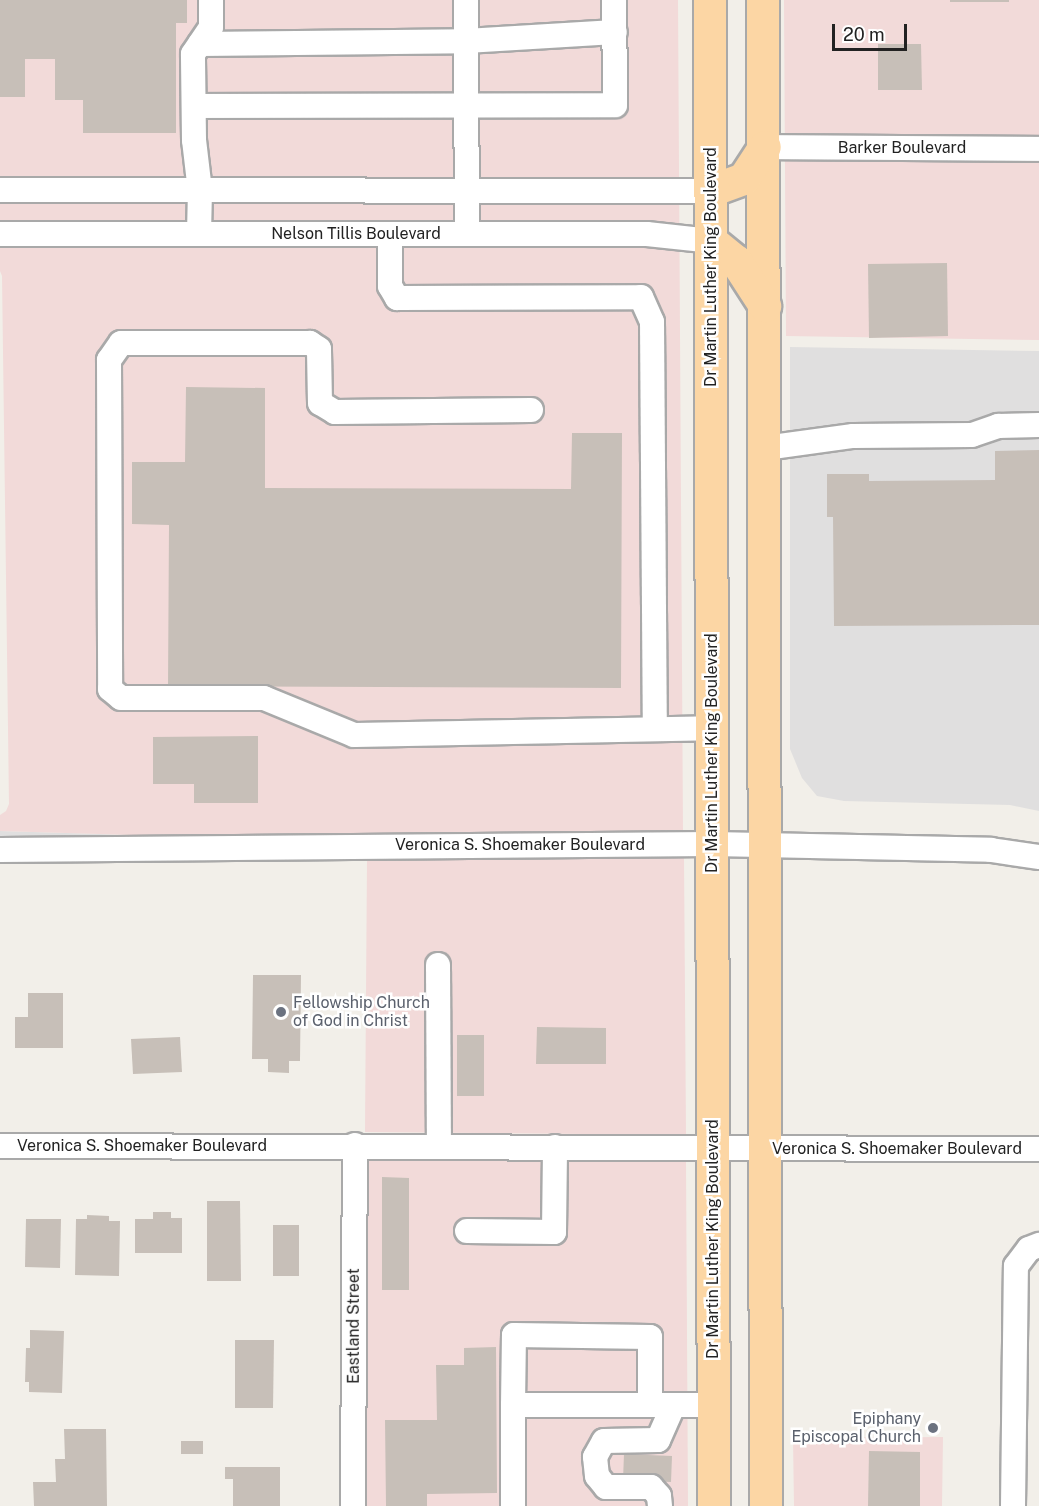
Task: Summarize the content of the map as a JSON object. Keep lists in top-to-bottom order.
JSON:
{
  "streets": {
    "main road": ["Dr Martin Luther King Boulevard"],
    "street": [
      "Barker Boulevard",
      "Nelson Tillis Boulevard",
      "Veronica S. Shoemaker Boulevard",
      "Eastland Street"
    ]
  },
  "crossings": [
    ["Nelson Tillis Boulevard", "Dr Martin Luther King Boulevard"],
    ["Dr Martin Luther King Boulevard", "Veronica S. Shoemaker Boulevard"],
    ["Veronica S. Shoemaker Boulevard", "Eastland Street"]
  ],
  "places": ["Fellowship Church of God in Christ", "Epiphany Episcopal Church"],
  "scale_bar": "20 m"
}
